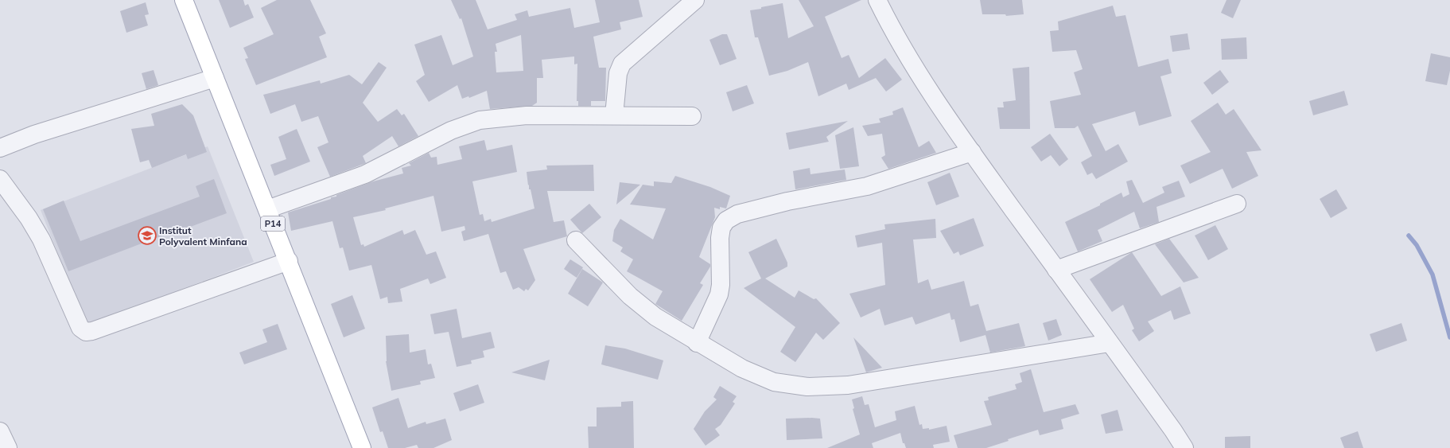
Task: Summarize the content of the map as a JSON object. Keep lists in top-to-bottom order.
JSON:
{
  "streets": {
    "main road": ["P14"]
  },
  "places": {
    "school or university": ["Institut Polyvalent Minfana"]
  }
}
